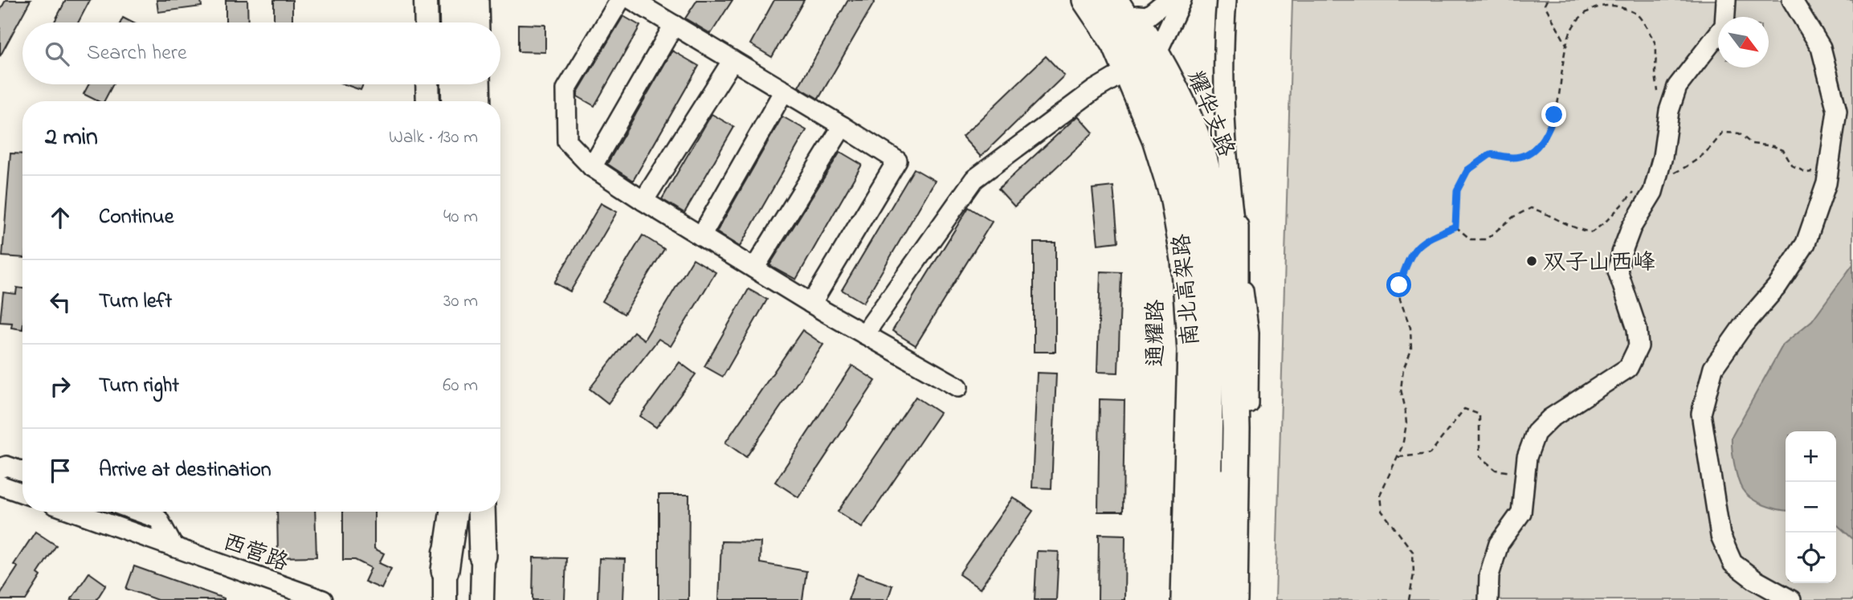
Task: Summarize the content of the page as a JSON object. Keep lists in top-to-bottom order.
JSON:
{
  "streets": {
    "highway": ["南北高架路"],
    "street": ["耀华支路", "通耀路", "西营路"]
  },
  "places": ["双子山西峰"],
  "north": "bottom right",
  "page": {
    "search": "Search here",
    "heading": ["2 min", "Walk · 130 m"],
    "list": [
      ["Continue", "40 m"],
      ["Turn left", "30 m"],
      ["Turn right", "60 m"],
      "Arrive at destination"
    ],
    "map_buttons": ["+", "−"]
  }
}
